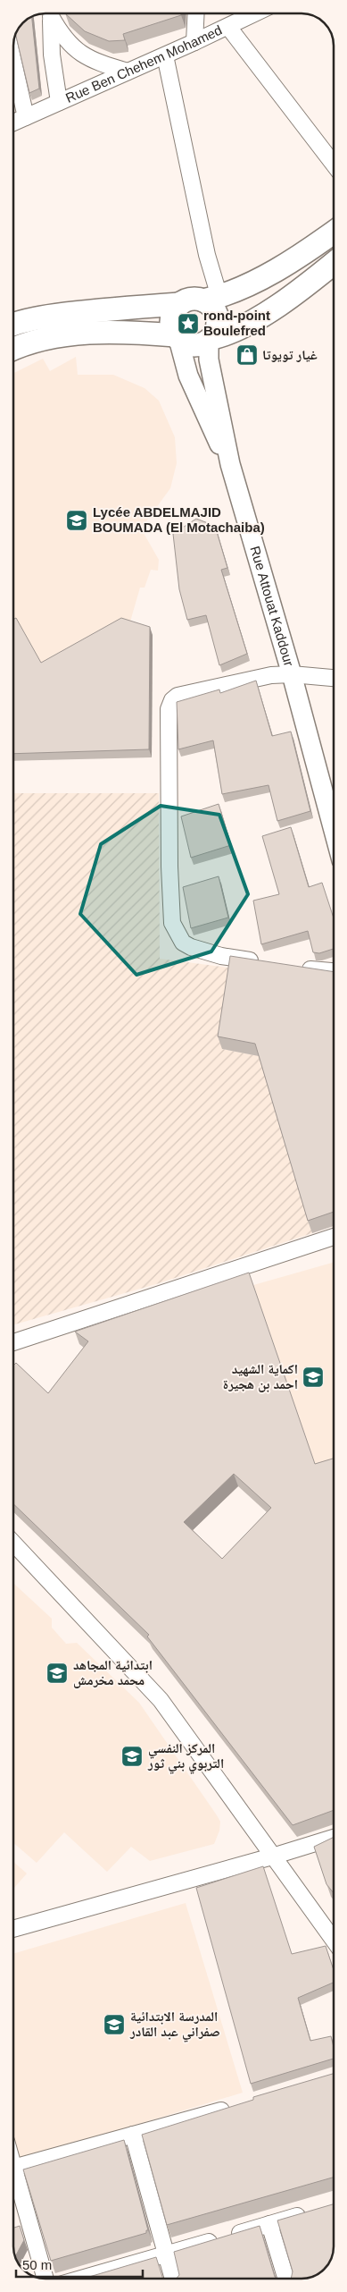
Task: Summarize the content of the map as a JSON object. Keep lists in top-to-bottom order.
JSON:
{
  "streets": {
    "street": ["Rue Ben Chehem Mohamed", "Rue Attouat Kaddour"]
  },
  "places": {
    "place": ["rond-point Boulefred"],
    "shop": ["غيار تويوتا"],
    "school or university": [
      "Lycée ABDELMAJID BOUMADA (El Motachaiba)",
      "اكماية الشهيد احمد بن هجيرة",
      "ابتدائية المجاهد محمد مخرمش",
      "المركز النفسي التربوي بني ثور",
      "المدرسة الابتدائية صفراني عبد القادر"
    ]
  },
  "scale_bar": "50 m"
}
